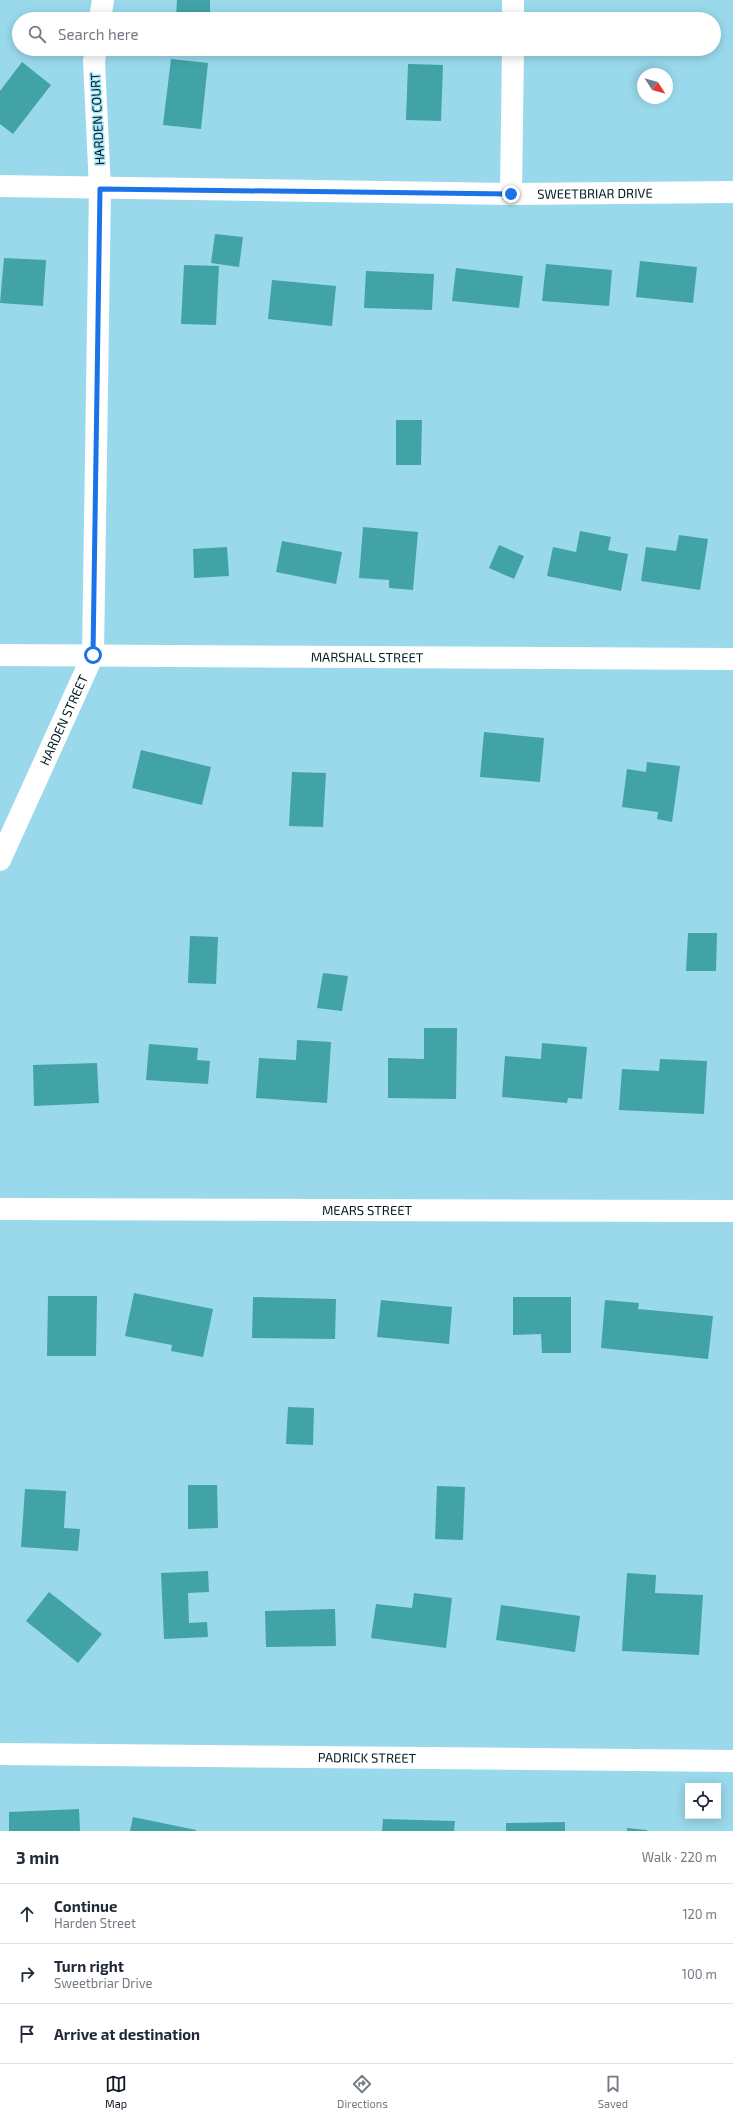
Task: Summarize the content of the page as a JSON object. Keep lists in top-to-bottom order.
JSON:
{
  "streets": {
    "street": [
      "HARDEN COURT",
      "SWEETBRIAR DRIVE",
      "MARSHALL STREET",
      "HARDEN STREET",
      "MEARS STREET",
      "PADRICK STREET"
    ]
  },
  "crossings": [
    ["HARDEN COURT", "SWEETBRIAR DRIVE"],
    ["HARDEN COURT", "HARDEN STREET"],
    ["SWEETBRIAR DRIVE", "HARDEN STREET"],
    ["MARSHALL STREET", "HARDEN STREET"]
  ],
  "north": "bottom right",
  "page": {
    "search": "Search here",
    "heading": ["3 min", "Walk · 220 m"],
    "list": [
      ["Continue", "Harden Street", "120 m"],
      ["Turn right", "Sweetbriar Drive", "100 m"],
      "Arrive at destination"
    ],
    "nav": ["Map", "Directions", "Saved"]
  }
}
